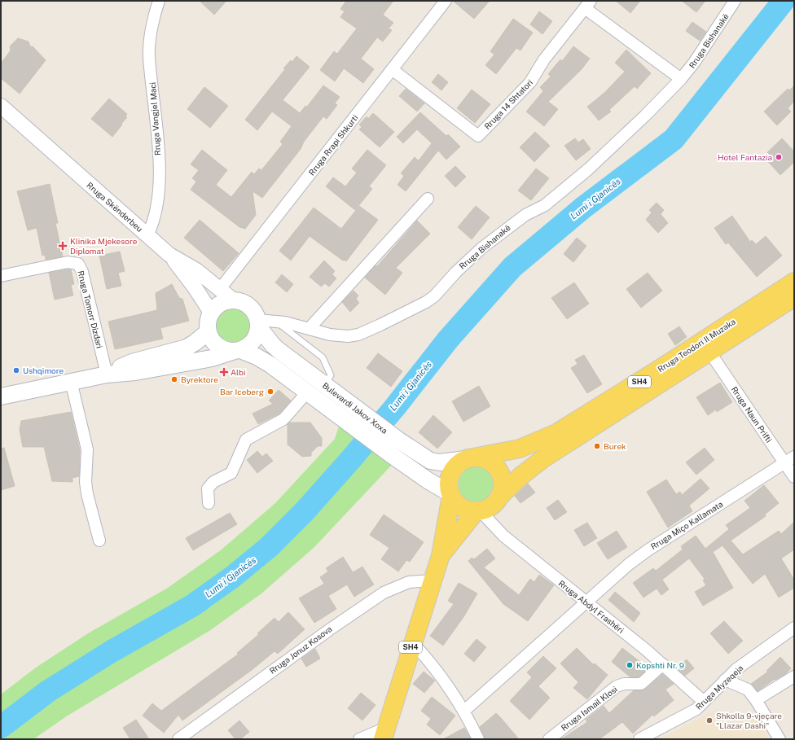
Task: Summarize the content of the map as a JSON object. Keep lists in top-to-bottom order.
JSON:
{
  "streets": {
    "main road": ["Rruga Teodori II Muzaka", "SH4", "Bulevardi Jakov Xoxa"],
    "street": [
      "Rruga Bishanakë",
      "Rruga 14 Shtatori",
      "Rruga Vangjel Maci",
      "Rruga Rrapi Shkurti",
      "Rruga Skënderbeu",
      "Rruga Tomorr Dizdari",
      "Rruga Naun Prifti",
      "Rruga Miço Kallamata",
      "Rruga Abdyl Frashëri",
      "Rruga Jonuz Kosova",
      "Rruga Myzeqeja",
      "Rruga Ismail Klosi"
    ]
  },
  "crossings": [
    ["Rruga Bishanakë", "Rruga Skënderbeu"],
    ["Rruga Bishanakë", "Bulevardi Jakov Xoxa"],
    ["Rruga 14 Shtatori", "Rruga Rrapi Shkurti"],
    ["Rruga Vangjel Maci", "Rruga Skënderbeu"],
    ["Rruga Rrapi Shkurti", "Rruga Skënderbeu"],
    ["Rruga Skënderbeu", "Bulevardi Jakov Xoxa"],
    ["Rruga Teodori II Muzaka", "SH4"],
    ["Rruga Teodori II Muzaka", "Bulevardi Jakov Xoxa"],
    ["Rruga Teodori II Muzaka", "Rruga Naun Prifti"],
    ["Rruga Teodori II Muzaka", "Rruga Abdyl Frashëri"],
    ["SH4", "Bulevardi Jakov Xoxa"],
    ["SH4", "Rruga Abdyl Frashëri"],
    ["SH4", "Rruga Jonuz Kosova"],
    ["Bulevardi Jakov Xoxa", "Rruga Abdyl Frashëri"],
    ["Rruga Naun Prifti", "Rruga Miço Kallamata"],
    ["Rruga Miço Kallamata", "Rruga Abdyl Frashëri"],
    ["Rruga Abdyl Frashëri", "Rruga Myzeqeja"],
    ["Rruga Abdyl Frashëri", "Rruga Ismail Klosi"]
  ],
  "water": ["Lumi i Gjanicës"],
  "places": {
    "other": [
      "Hotel Fantazia",
      "Ushqimore",
      "Byrektore",
      "Bar Iceberg",
      "Burek",
      "Kopshti Nr. 9",
      "Shkolla 9-vjeçare \"Llazar Dashi\""
    ],
    "health": ["Klinika Mjekesore Diplomat", "Albi"]
  }
}
